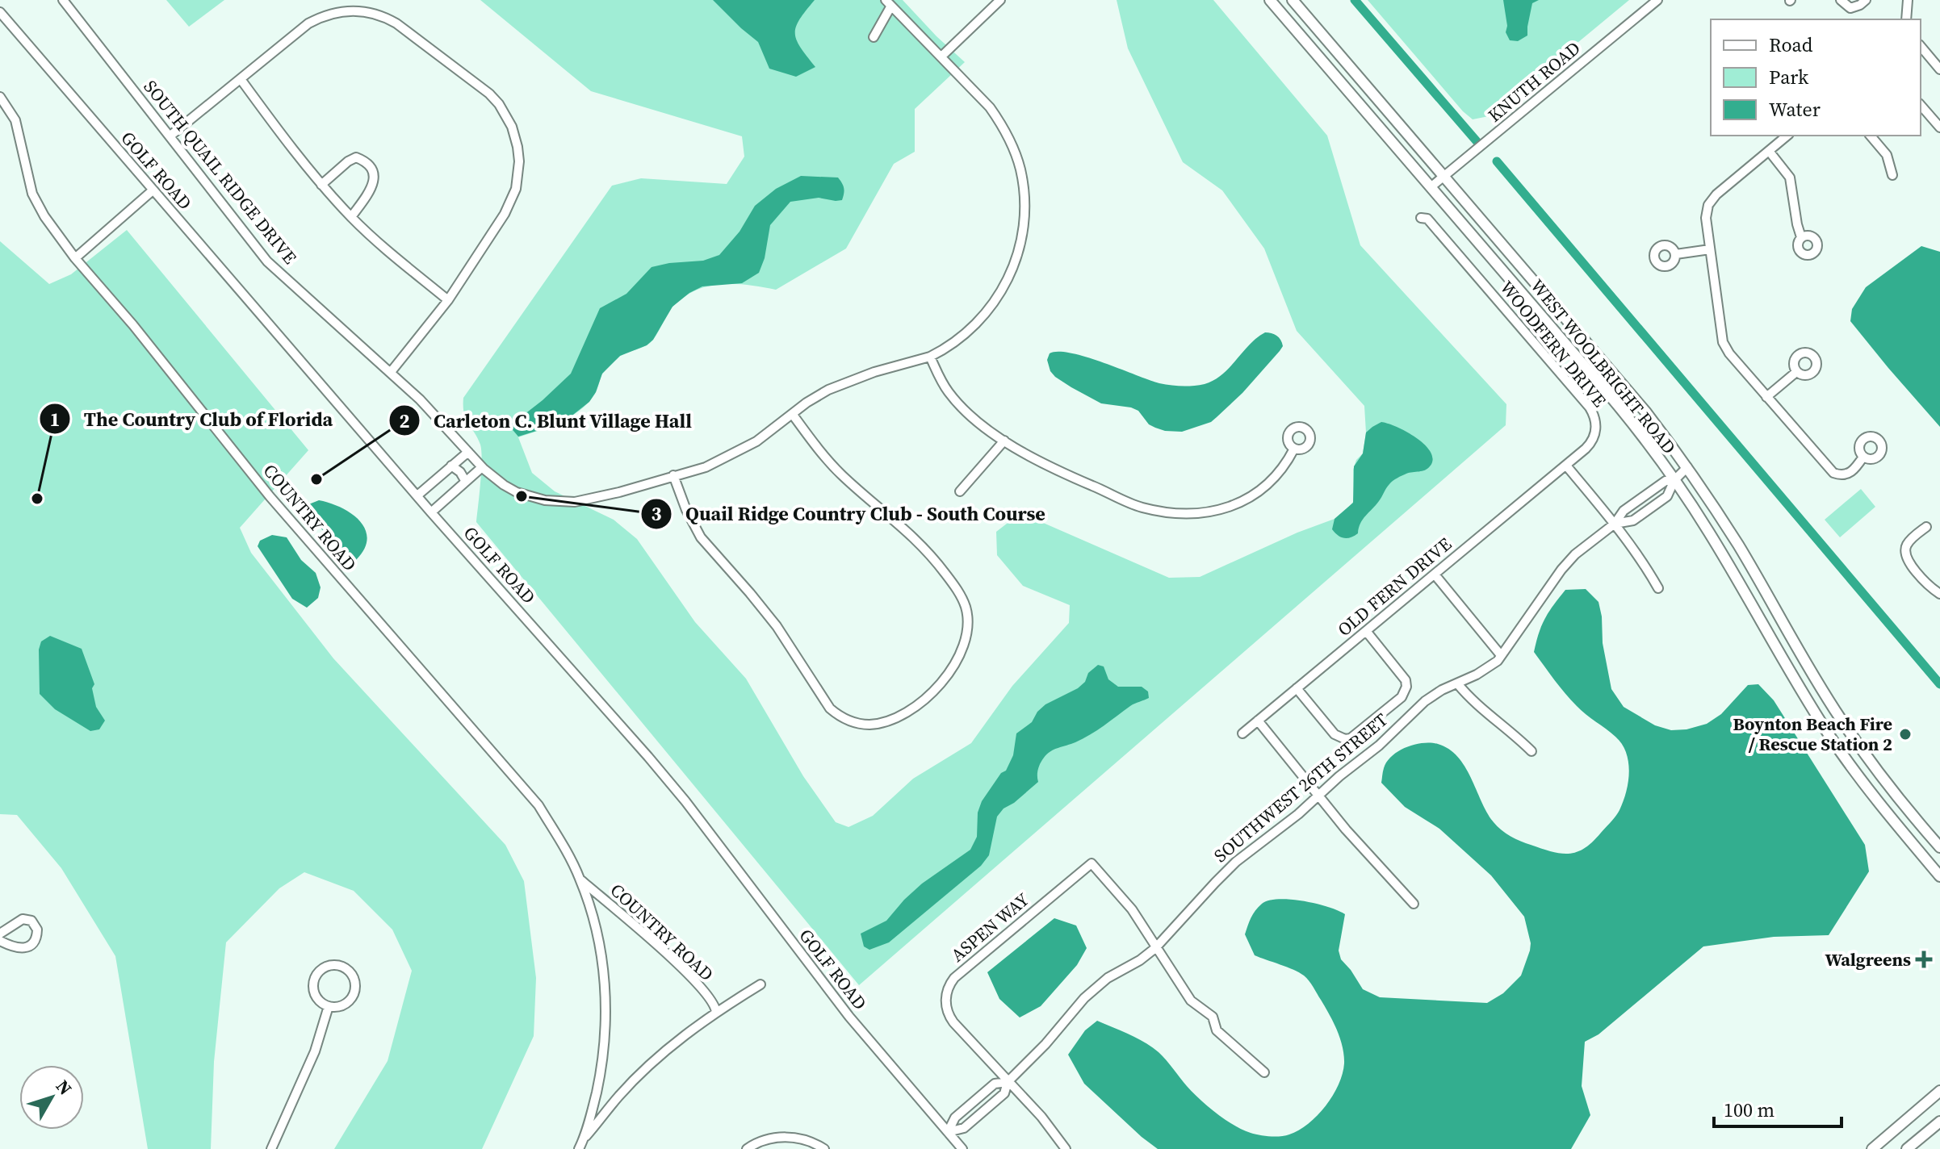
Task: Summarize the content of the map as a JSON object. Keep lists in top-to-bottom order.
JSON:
{
  "streets": {
    "main road": ["WEST WOOLBRIGHT ROAD"],
    "street": [
      "KNUTH ROAD",
      "GOLF ROAD",
      "SOUTH QUAIL RIDGE DRIVE",
      "WOODFERN DRIVE",
      "COUNTRY ROAD",
      "OLD FERN DRIVE",
      "SOUTHWEST 26TH STREET",
      "ASPEN WAY"
    ]
  },
  "crossings": [
    ["KNUTH ROAD", "WEST WOOLBRIGHT ROAD"],
    ["GOLF ROAD", "SOUTHWEST 26TH STREET"],
    ["WOODFERN DRIVE", "OLD FERN DRIVE"],
    ["WEST WOOLBRIGHT ROAD", "SOUTHWEST 26TH STREET"],
    ["SOUTHWEST 26TH STREET", "ASPEN WAY"]
  ],
  "places": {
    "other": [
      "Carleton C. Blunt Village Hall",
      "Quail Ridge Country Club - South Course",
      "The Country Club of Florida",
      "Boynton Beach Fire / Rescue Station 2"
    ],
    "health": ["Walgreens"]
  },
  "legend": ["Road", "Park", "Water"],
  "scale_bar": "100 m",
  "north": "top right"
}
